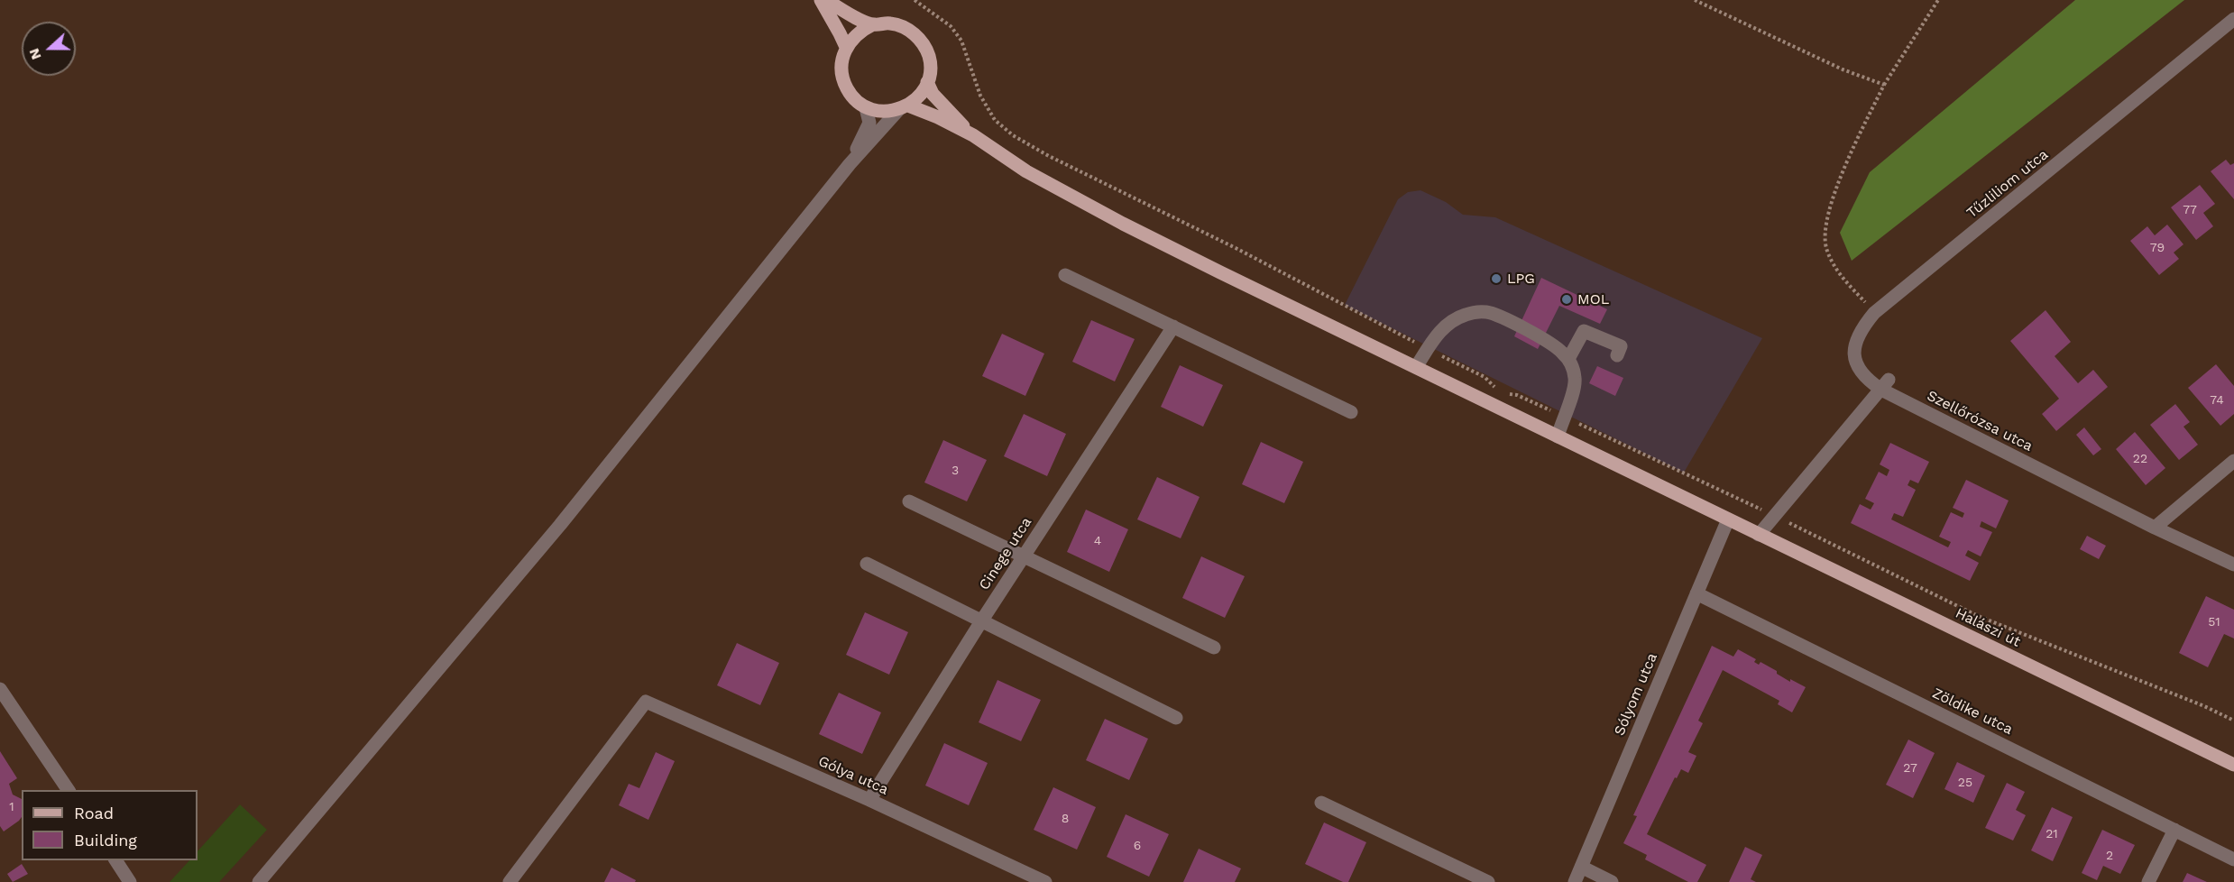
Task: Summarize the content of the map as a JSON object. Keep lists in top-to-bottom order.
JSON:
{
  "streets": {
    "main road": ["Halászi út"],
    "street": [
      "Tűzliliom utca",
      "Szellőrózsa utca",
      "Cinege utca",
      "Sólyom utca",
      "Zöldike utca",
      "Gólya utca"
    ]
  },
  "crossings": [
    ["Tűzliliom utca", "Szellőrózsa utca"],
    ["Cinege utca", "Gólya utca"],
    ["Halászi út", "Sólyom utca"],
    ["Sólyom utca", "Zöldike utca"]
  ],
  "places": ["LPG", "MOL"],
  "house_numbers": [
    "77",
    "79",
    "74",
    "22",
    "3",
    "4",
    "51",
    "27",
    "25",
    "1",
    "8",
    "21",
    "6",
    "2"
  ],
  "legend": ["Road", "Building"],
  "north": "left"
}
